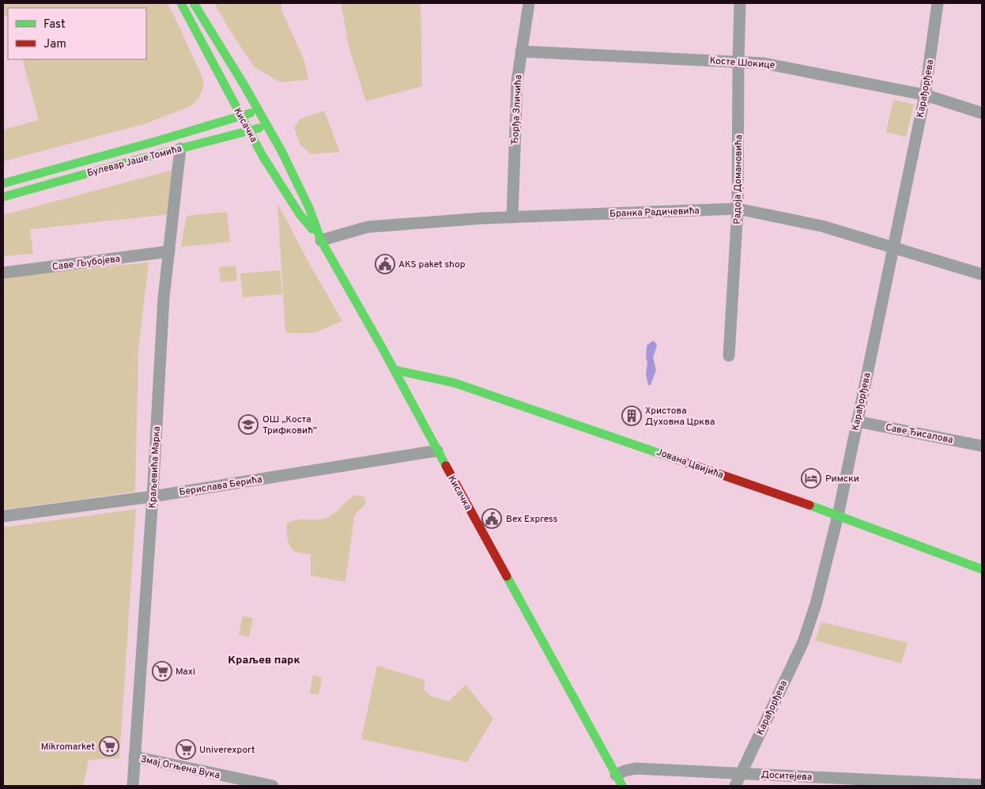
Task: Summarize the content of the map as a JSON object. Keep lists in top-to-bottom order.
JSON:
{
  "streets": {
    "street": [
      "Косте Шокице",
      "Карађорђева",
      "Ђорђа Зличића",
      "Кисачка",
      "Булевар Јаше Томића",
      "Радоја Домановића",
      "Бранка Радичевића",
      "Саве Љубојева",
      "Саве Ђисалова",
      "Јована Цвијића",
      "Краљевића Марка",
      "Берислава Берића",
      "Змај Огњена Вука",
      "Доситејева"
    ]
  },
  "crossings": [
    ["Косте Шокице", "Карађорђева"],
    ["Косте Шокице", "Ђорђа Зличића"],
    ["Косте Шокице", "Радоја Домановића"],
    ["Карађорђева", "Бранка Радичевића"],
    ["Карађорђева", "Саве Ђисалова"],
    ["Карађорђева", "Јована Цвијића"],
    ["Карађорђева", "Доситејева"],
    ["Ђорђа Зличића", "Бранка Радичевића"],
    ["Кисачка", "Булевар Јаше Томића"],
    ["Кисачка", "Бранка Радичевића"],
    ["Кисачка", "Јована Цвијића"],
    ["Кисачка", "Берислава Берића"],
    ["Кисачка", "Доситејева"],
    ["Булевар Јаше Томића", "Краљевића Марка"],
    ["Радоја Домановића", "Бранка Радичевића"],
    ["Саве Љубојева", "Краљевића Марка"],
    ["Краљевића Марка", "Берислава Берића"],
    ["Краљевића Марка", "Змај Огњена Вука"]
  ],
  "districts": ["Краљев парк"],
  "places": {
    "public building": ["AKS paket shop", "Bex Express"],
    "building": ["Христова Духовна Црква"],
    "school or university": ["ОШ „Коста Трифковић”"],
    "hotel": ["Римски"],
    "supermarket": ["Maxi", "Mikromarket", "Univerexport"]
  },
  "legend": ["Fast", "Jam"]
}
